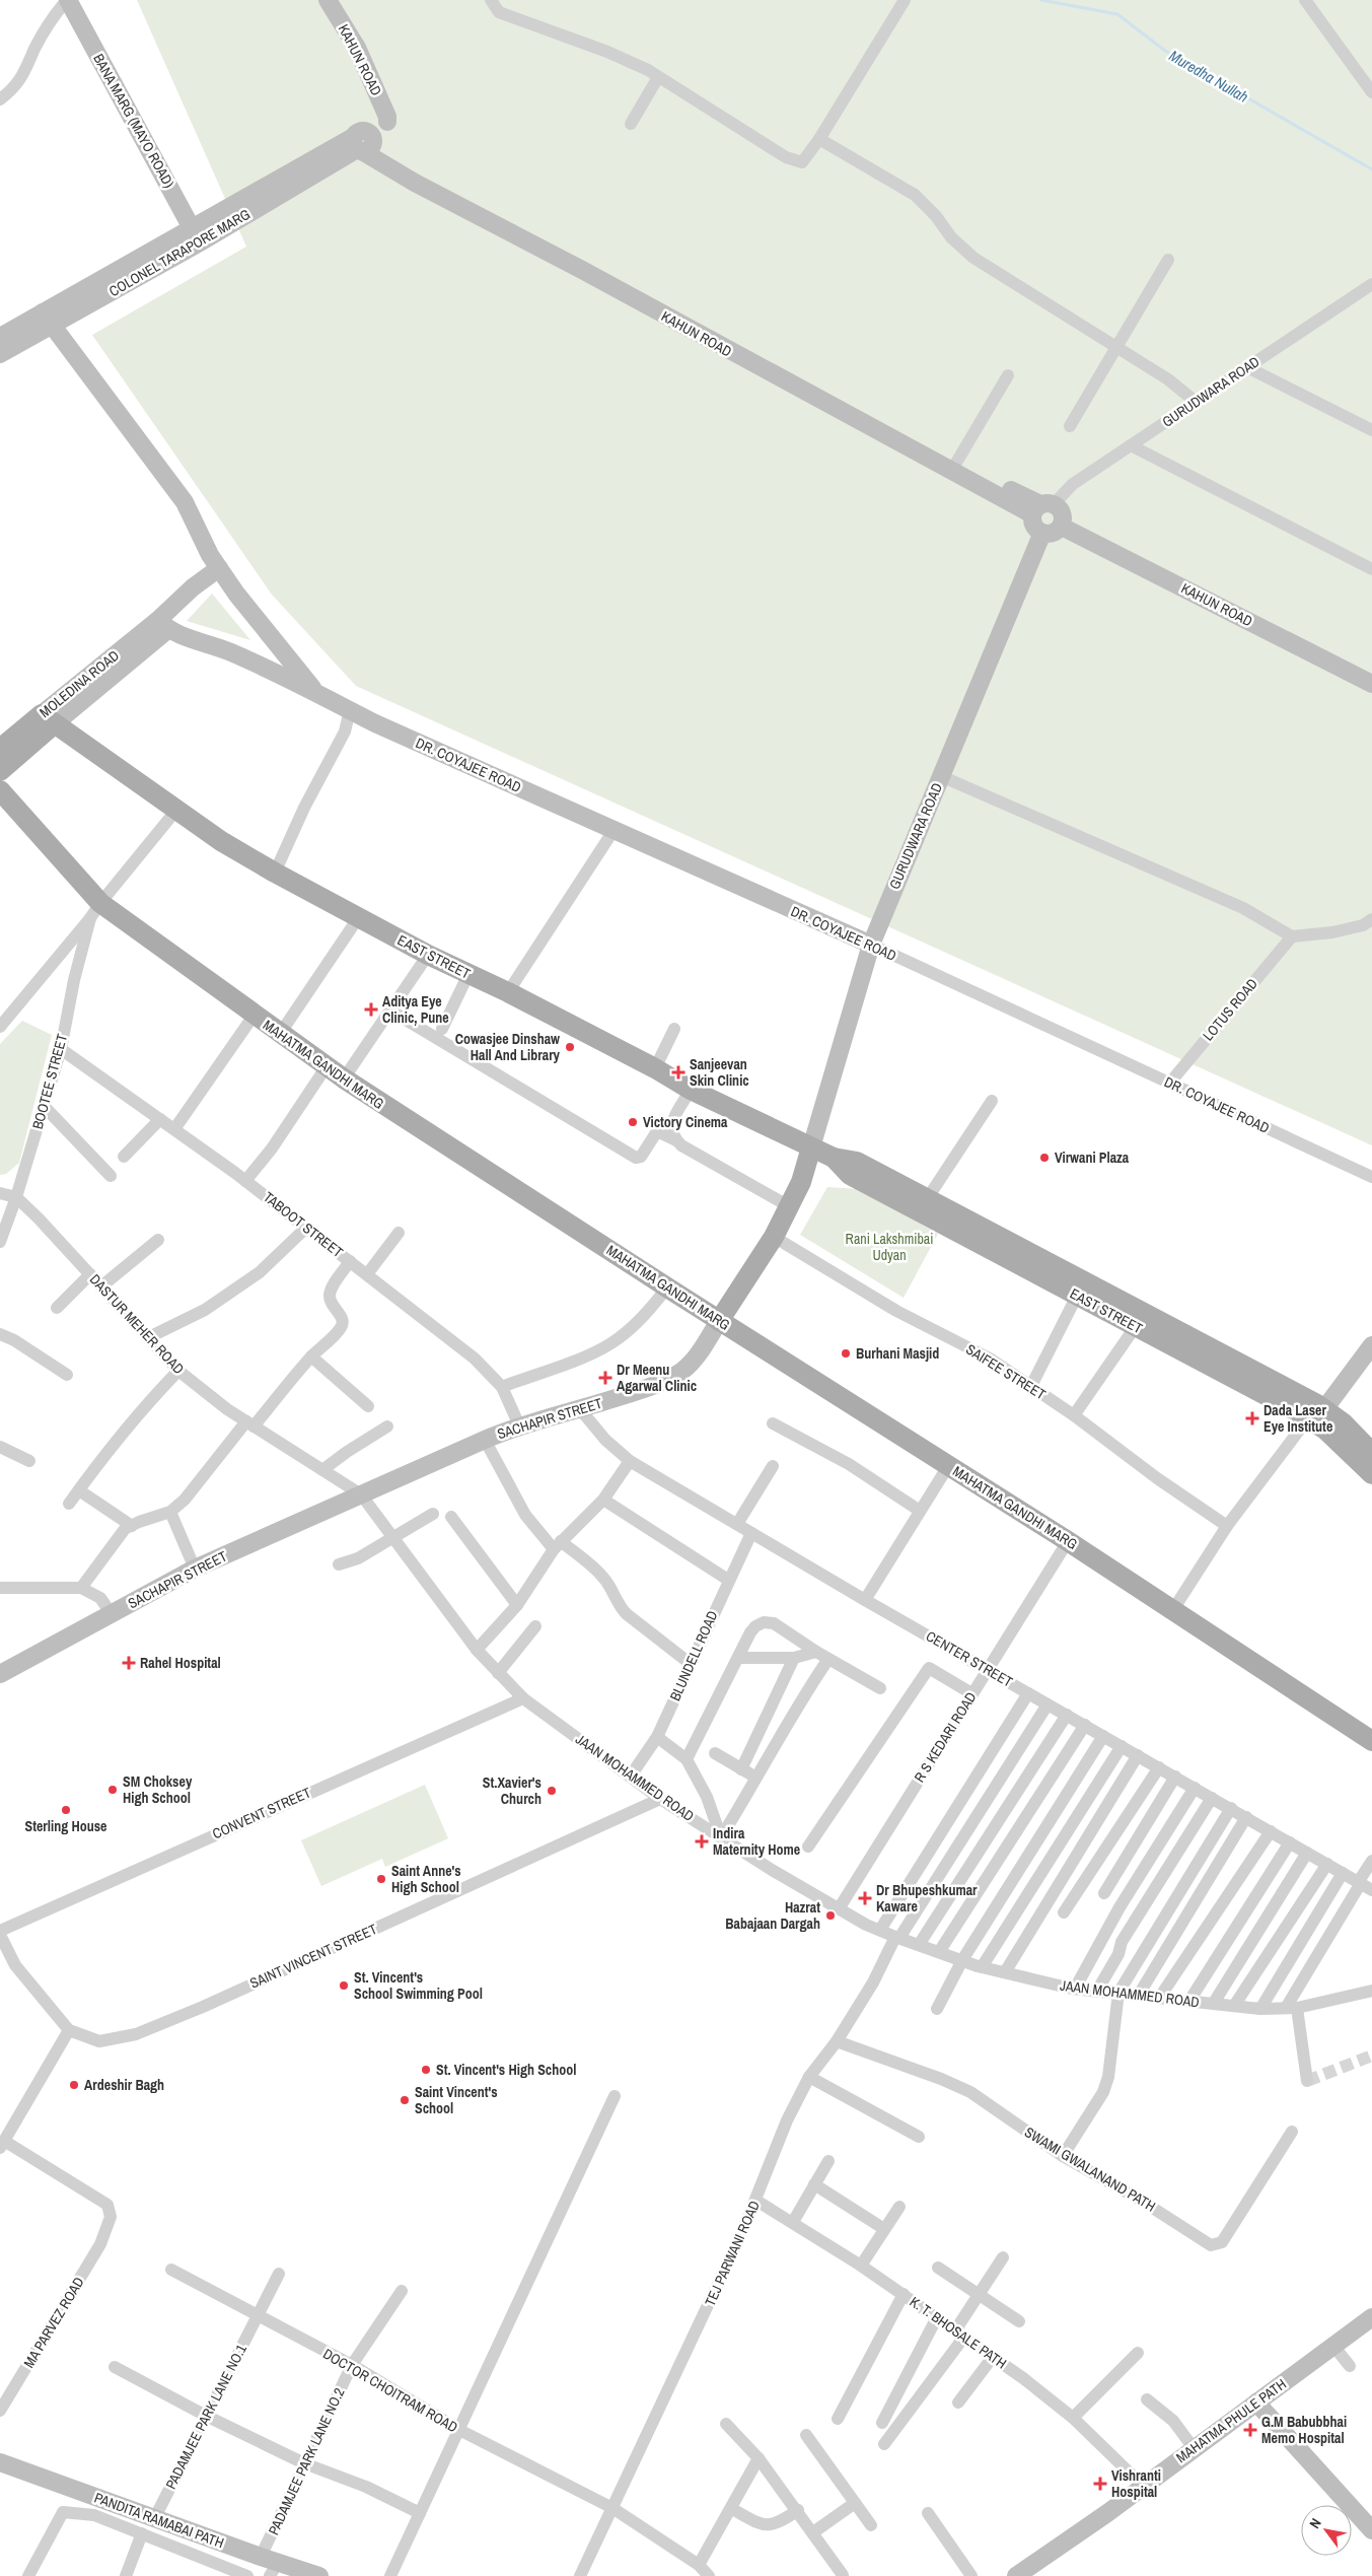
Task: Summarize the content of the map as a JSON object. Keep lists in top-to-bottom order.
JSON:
{
  "streets": {
    "main road": ["MOLEDINA ROAD", "EAST STREET", "MAHATMA GANDHI MARG"],
    "street": [
      "KAHUN ROAD",
      "BANA MARG (MAYO ROAD)",
      "COLONEL TARAPORE MARG",
      "GURUDWARA ROAD",
      "DR. COYAJEE ROAD",
      "LOTUS ROAD",
      "BOOTEE STREET",
      "TABOOT STREET",
      "DASTUR MEHER ROAD",
      "SAIFEE STREET",
      "SACHAPIR STREET",
      "BLUNDELL ROAD",
      "CENTER STREET",
      "R S KEDARI ROAD",
      "JAAN MOHAMMED ROAD",
      "CONVENT STREET",
      "SAINT VINCENT STREET",
      "SWAMI GWALANAND PATH",
      "TEJ PARWANI ROAD",
      "MA PARVEZ ROAD",
      "K. T. BHOSALE PATH",
      "DOCTOR CHOITRAM ROAD",
      "PADAMJEE PARK LANE NO.1",
      "MAHATMA PHULE PATH",
      "PADAMJEE PARK LANE NO.2",
      "PANDITA RAMABAI PATH"
    ]
  },
  "crossings": [
    ["KAHUN ROAD", "COLONEL TARAPORE MARG"],
    ["KAHUN ROAD", "GURUDWARA ROAD"],
    ["BANA MARG (MAYO ROAD)", "COLONEL TARAPORE MARG"],
    ["GURUDWARA ROAD", "DR. COYAJEE ROAD"],
    ["GURUDWARA ROAD", "EAST STREET"],
    ["MOLEDINA ROAD", "EAST STREET"],
    ["DR. COYAJEE ROAD", "LOTUS ROAD"],
    ["MAHATMA GANDHI MARG", "BOOTEE STREET"],
    ["MAHATMA GANDHI MARG", "SACHAPIR STREET"],
    ["MAHATMA GANDHI MARG", "R S KEDARI ROAD"],
    ["BOOTEE STREET", "TABOOT STREET"],
    ["BOOTEE STREET", "DASTUR MEHER ROAD"],
    ["TABOOT STREET", "SACHAPIR STREET"],
    ["DASTUR MEHER ROAD", "SACHAPIR STREET"],
    ["DASTUR MEHER ROAD", "JAAN MOHAMMED ROAD"],
    ["SACHAPIR STREET", "BLUNDELL ROAD"],
    ["SACHAPIR STREET", "CENTER STREET"],
    ["SACHAPIR STREET", "JAAN MOHAMMED ROAD"],
    ["BLUNDELL ROAD", "CENTER STREET"],
    ["BLUNDELL ROAD", "JAAN MOHAMMED ROAD"],
    ["CENTER STREET", "R S KEDARI ROAD"],
    ["CENTER STREET", "TEJ PARWANI ROAD"],
    ["R S KEDARI ROAD", "JAAN MOHAMMED ROAD"],
    ["JAAN MOHAMMED ROAD", "CONVENT STREET"],
    ["JAAN MOHAMMED ROAD", "SAINT VINCENT STREET"],
    ["JAAN MOHAMMED ROAD", "TEJ PARWANI ROAD"],
    ["SWAMI GWALANAND PATH", "TEJ PARWANI ROAD"],
    ["TEJ PARWANI ROAD", "K. T. BHOSALE PATH"],
    ["TEJ PARWANI ROAD", "DOCTOR CHOITRAM ROAD"],
    ["K. T. BHOSALE PATH", "MAHATMA PHULE PATH"],
    ["DOCTOR CHOITRAM ROAD", "PADAMJEE PARK LANE NO.1"],
    ["DOCTOR CHOITRAM ROAD", "PADAMJEE PARK LANE NO.2"],
    ["PADAMJEE PARK LANE NO.1", "PANDITA RAMABAI PATH"],
    ["PADAMJEE PARK LANE NO.2", "PANDITA RAMABAI PATH"]
  ],
  "water": ["Muredha Nullah"],
  "parks": ["Rani Lakshmibai Udyan"],
  "places": {
    "health": [
      "Aditya Eye Clinic, Pune",
      "Sanjeevan Skin Clinic",
      "Dr Meenu Agarwal Clinic",
      "Dada Laser Eye Institute",
      "Rahel Hospital",
      "Indira Maternity Home",
      "Dr Bhupeshkumar Kaware",
      "G.M Babubbhai Memo Hospital",
      "Vishranti Hospital"
    ],
    "other": [
      "Cowasjee Dinshaw Hall And Library",
      "Victory Cinema",
      "Virwani Plaza",
      "Burhani Masjid",
      "SM Choksey High School",
      "St.Xavier's Church",
      "Sterling House",
      "Saint Anne's High School",
      "Hazrat Babajaan Dargah",
      "St. Vincent's School Swimming Pool",
      "St. Vincent's High School",
      "Ardeshir Bagh",
      "Saint Vincent's School"
    ]
  },
  "north": "top left"
}
